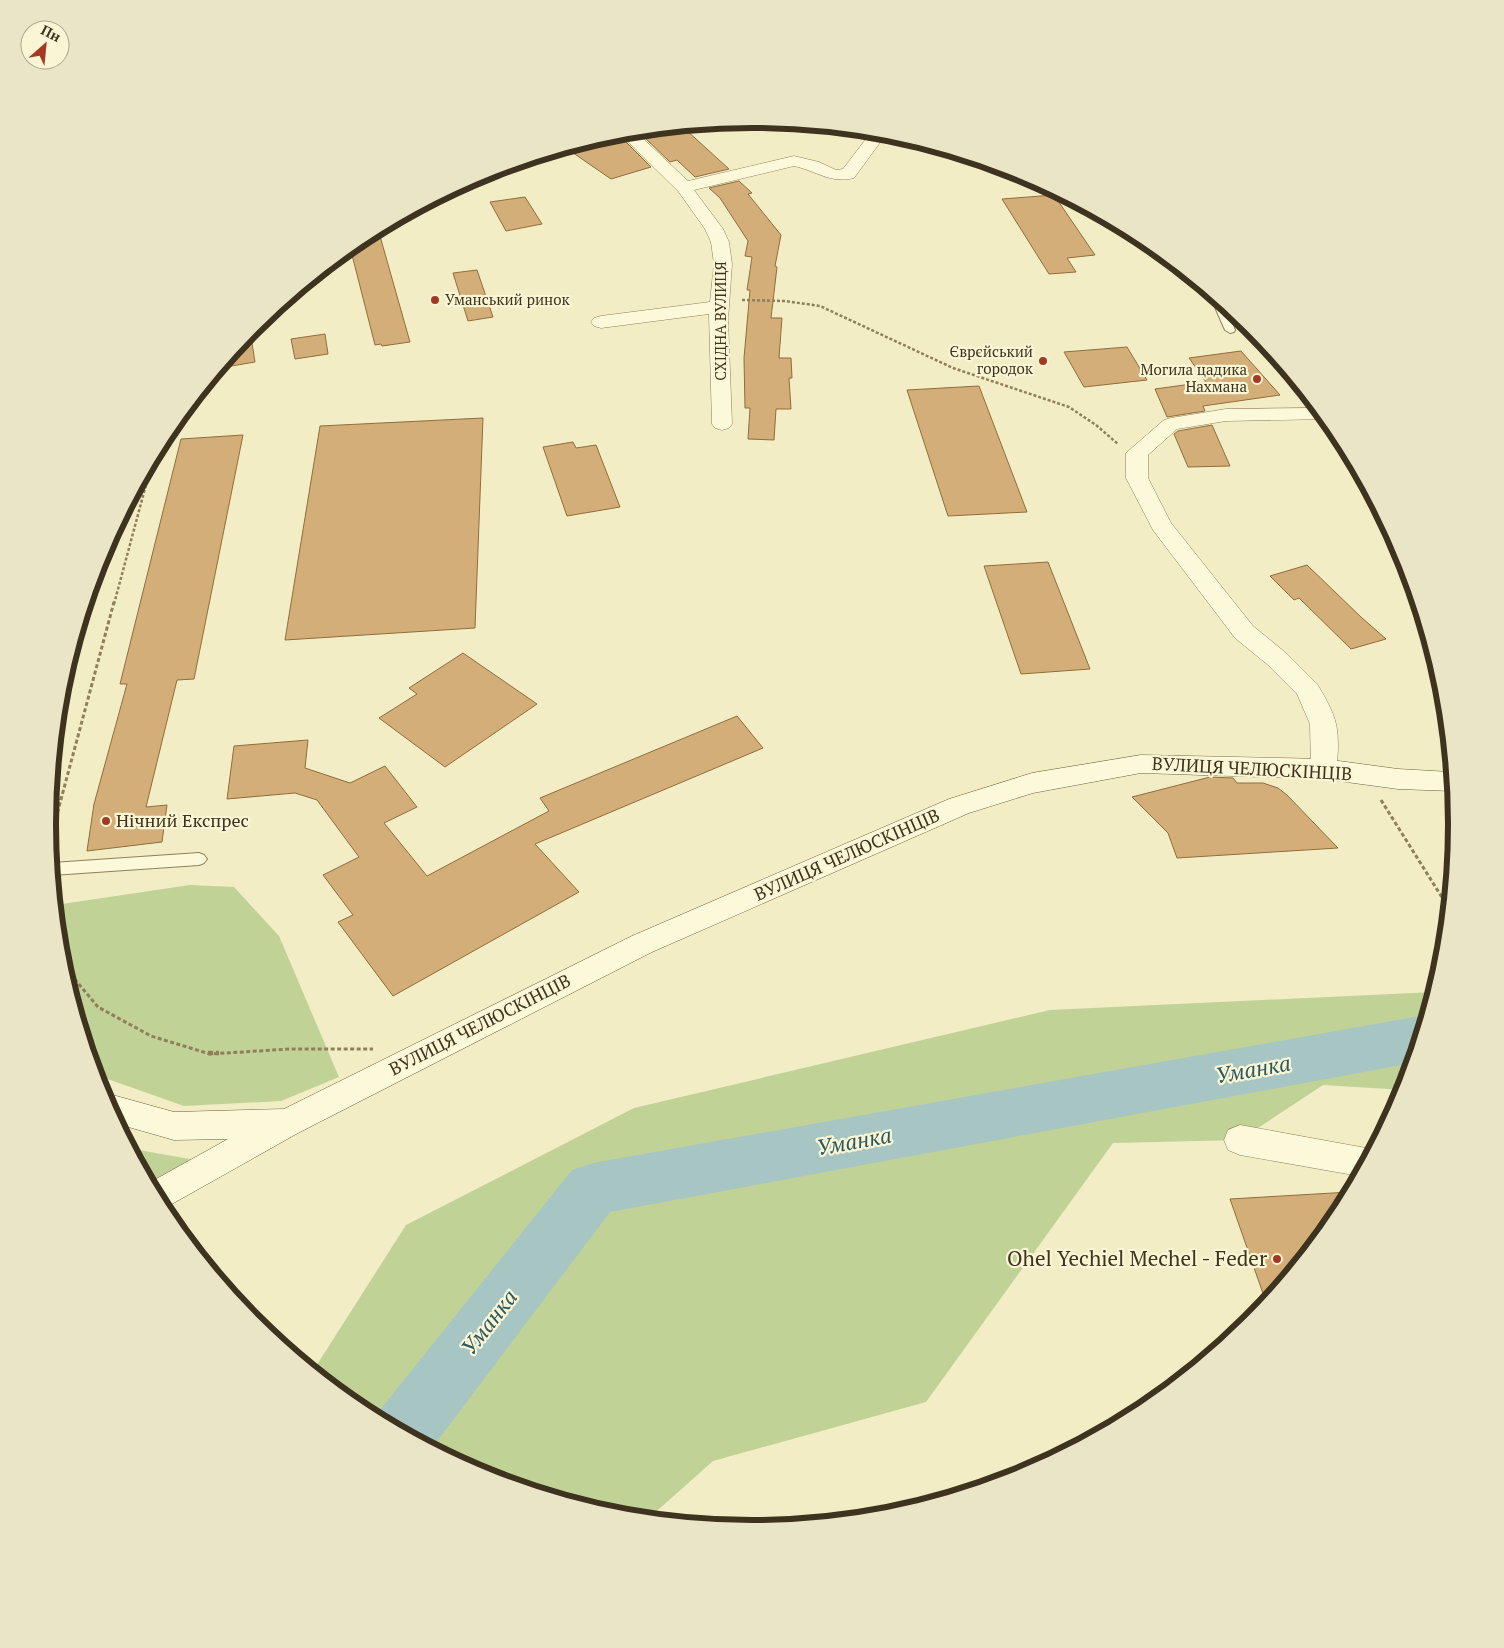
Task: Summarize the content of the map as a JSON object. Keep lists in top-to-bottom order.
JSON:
{
  "streets": {
    "street": ["СХІДНА ВУЛИЦЯ", "ВУЛИЦЯ ЧЕЛЮСКІНЦІВ"]
  },
  "water": ["Уманка"],
  "places": [
    "Уманський ринок",
    "Єврєйський городок",
    "Могила цадика Нахмана",
    "Нічний Експрес",
    "Ohel Yechiel Mechel - Feder"
  ],
  "north": "top right"
}
